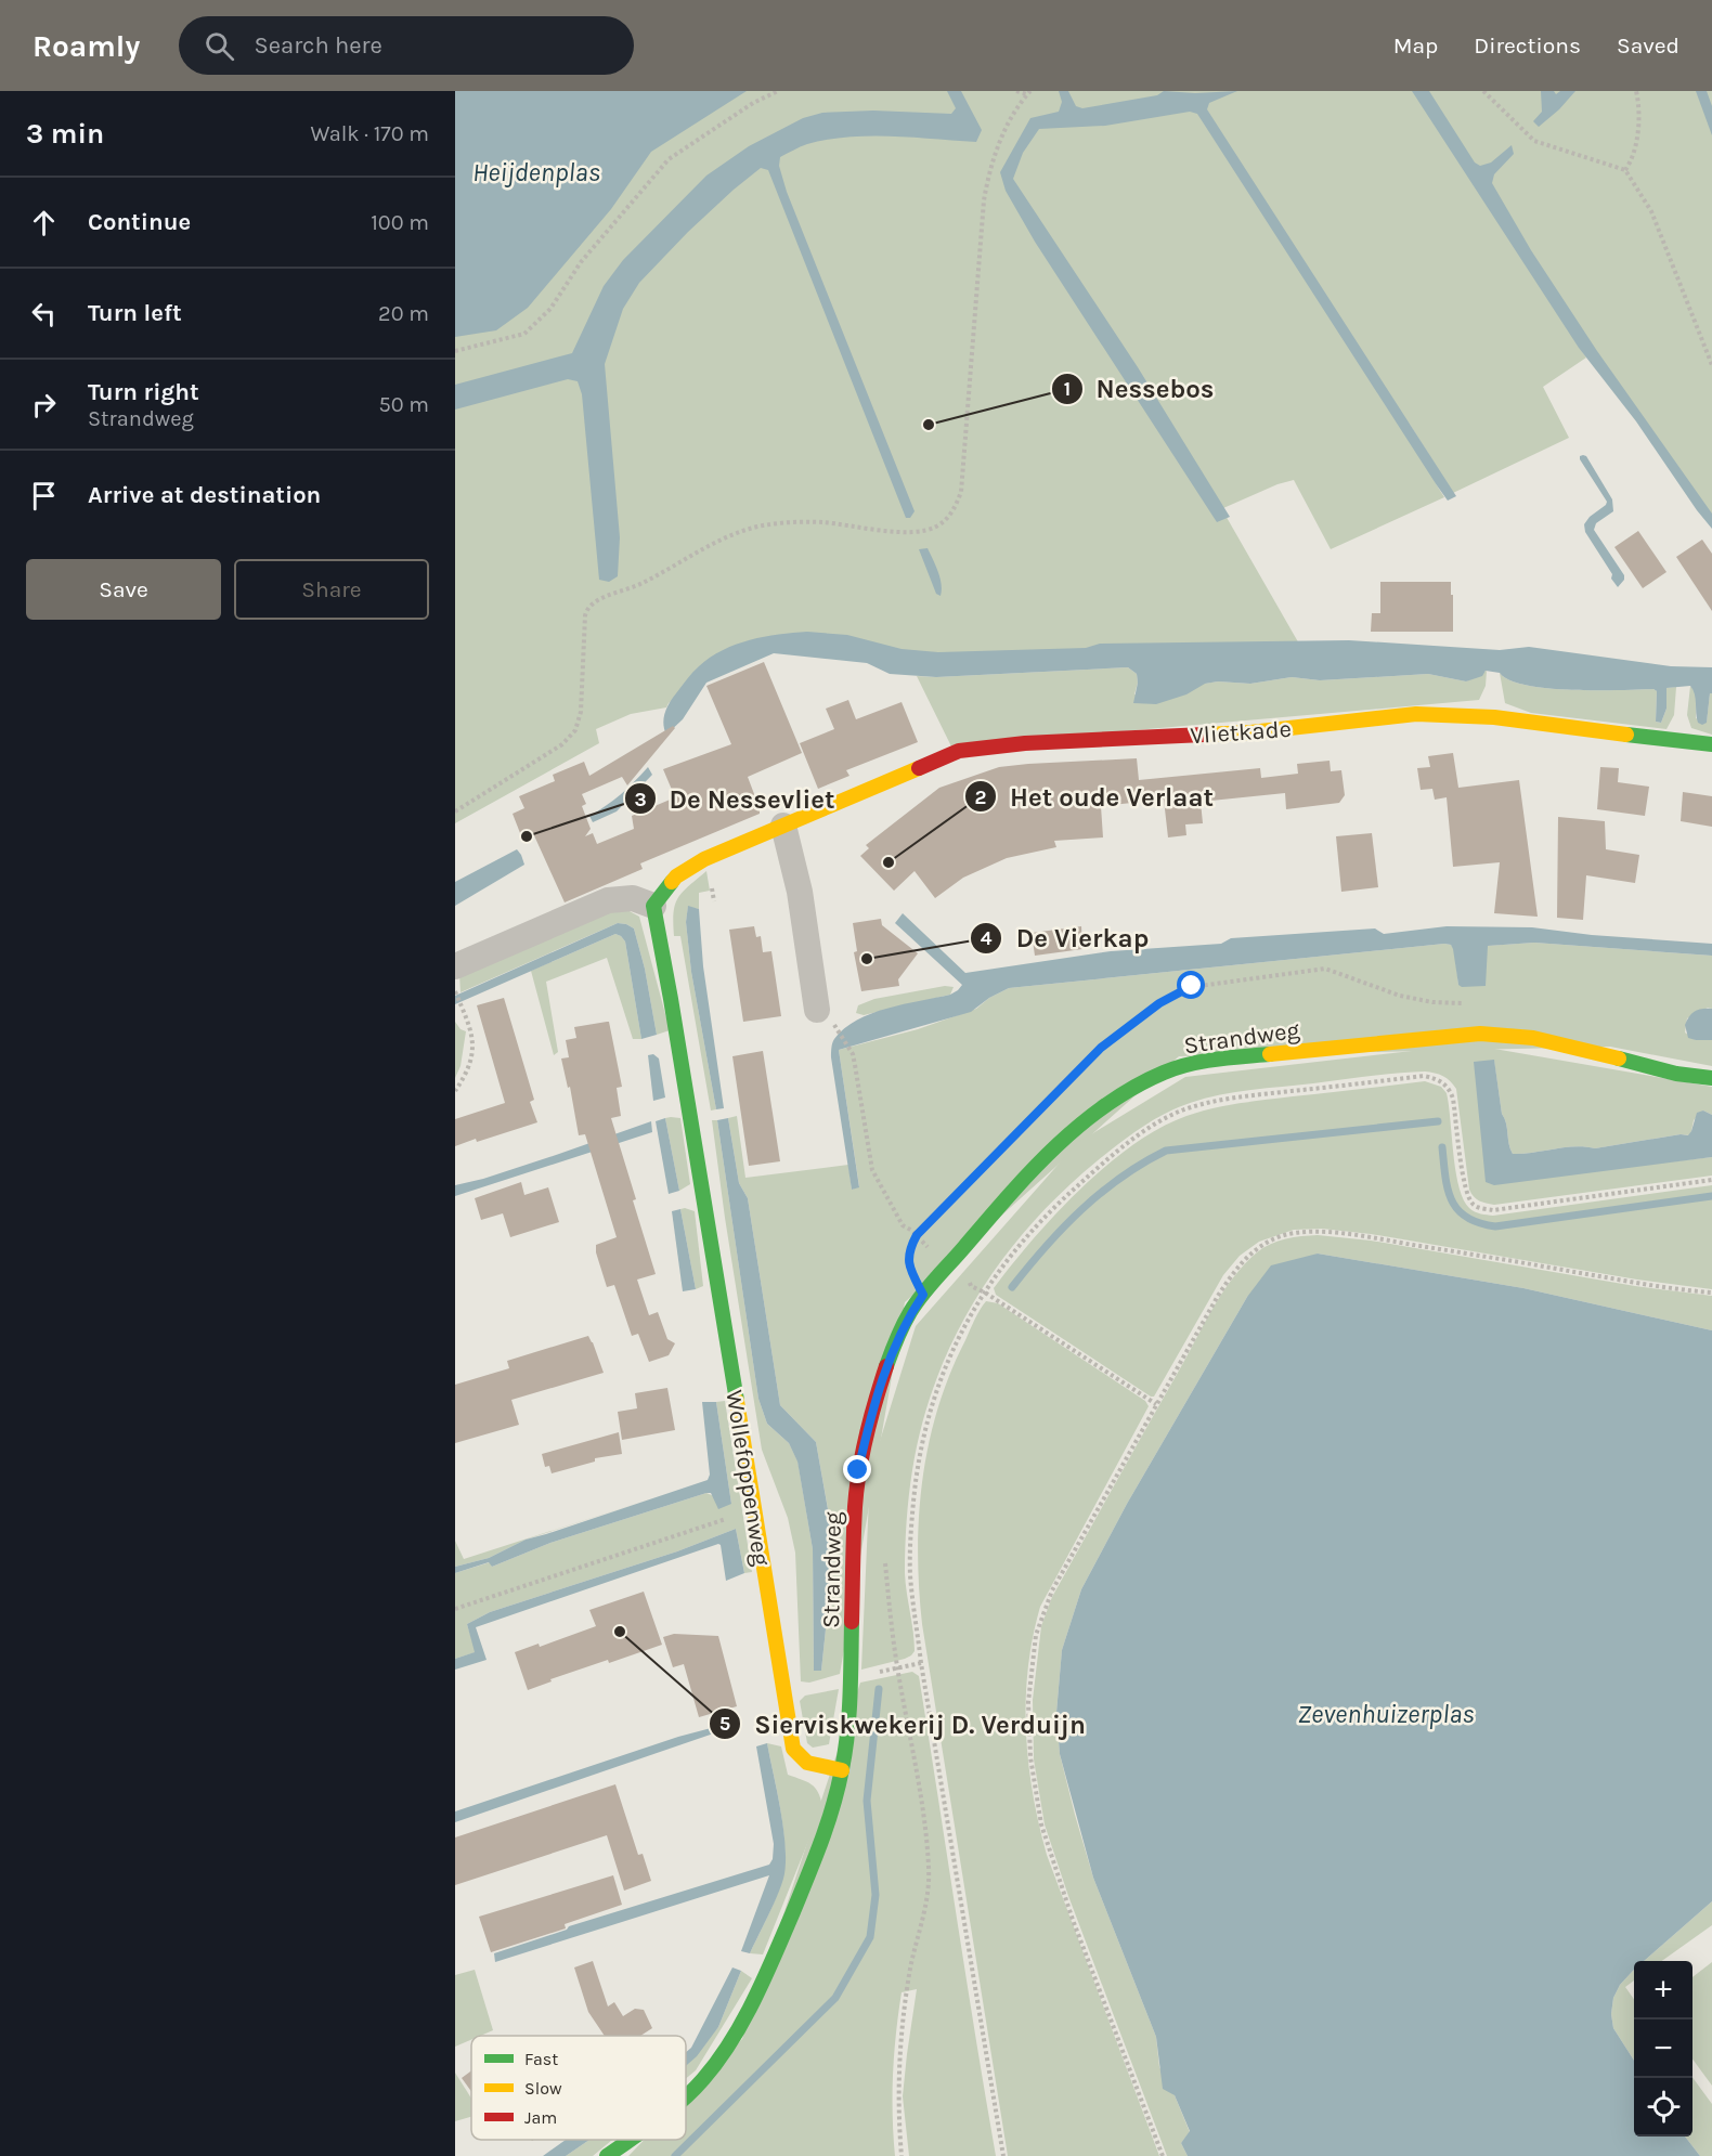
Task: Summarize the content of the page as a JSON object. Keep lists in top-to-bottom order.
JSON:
{
  "streets": {
    "street": ["Vlietkade", "Strandweg", "Wollefoppenweg"]
  },
  "crossings": [
    ["Vlietkade", "Wollefoppenweg"],
    ["Strandweg", "Wollefoppenweg"]
  ],
  "water": ["Heijdenplas", "Zevenhuizerplas"],
  "places": [
    "Nessebos",
    "De Nessevliet",
    "Het oude Verlaat",
    "De Vierkap",
    "Sierviskwekerij D. Verduijn"
  ],
  "legend": ["Fast", "Slow", "Jam"],
  "page": {
    "header": "Roamly",
    "search": "Search here",
    "nav": ["Map", "Directions", "Saved"],
    "heading": ["3 min", "Walk · 170 m"],
    "list": [
      ["Continue", "100 m"],
      ["Turn left", "20 m"],
      ["Turn right", "Strandweg", "50 m"],
      "Arrive at destination"
    ],
    "buttons": ["Save", "Share"],
    "map_buttons": ["+", "−"]
  }
}
